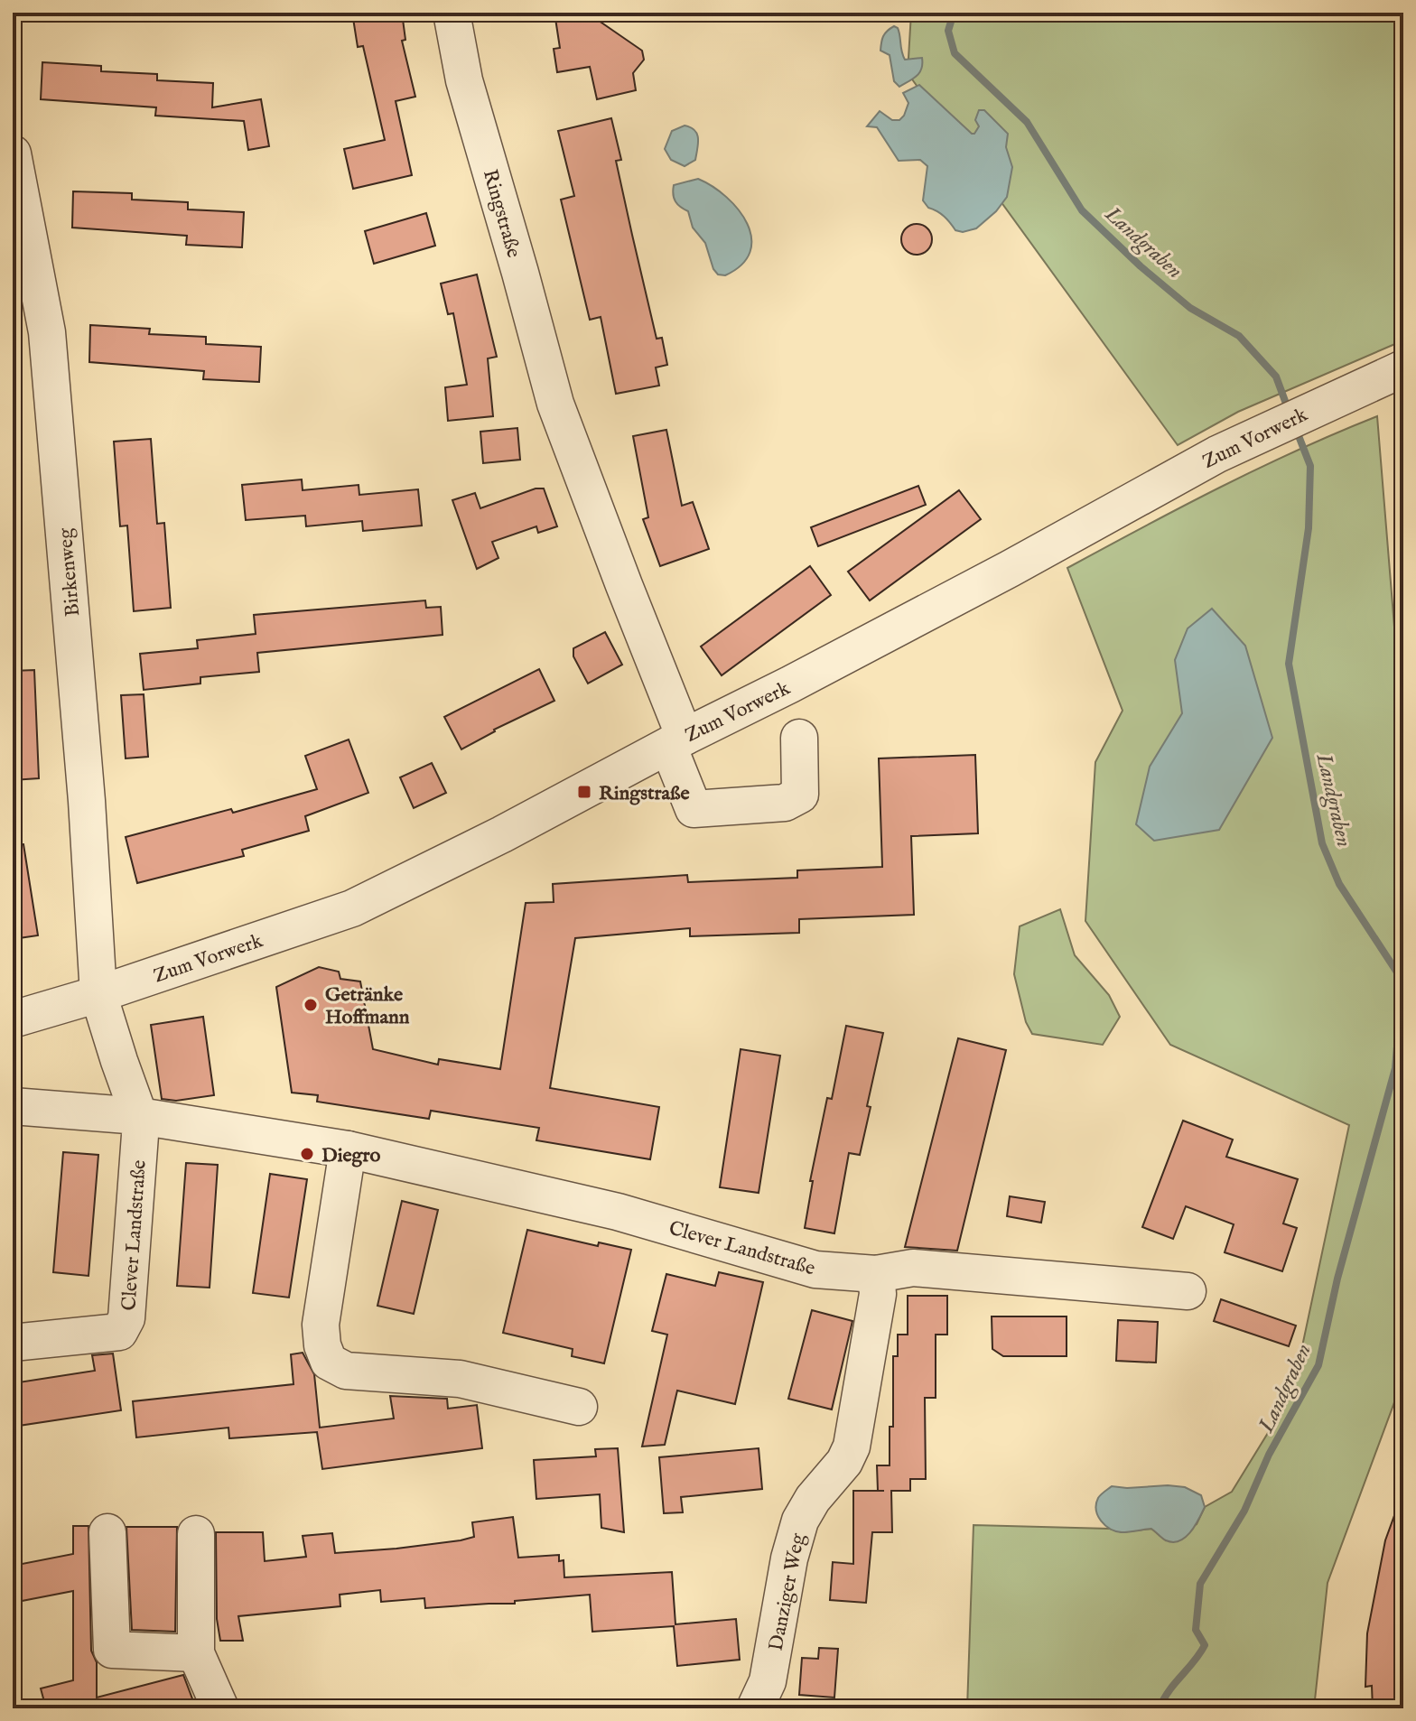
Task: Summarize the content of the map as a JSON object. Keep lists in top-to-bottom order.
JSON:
{
  "streets": {
    "street": [
      "Ringstraße",
      "Zum Vorwerk",
      "Birkenweg",
      "Clever Landstraße",
      "Danziger Weg"
    ]
  },
  "crossings": [
    ["Ringstraße", "Zum Vorwerk"],
    ["Zum Vorwerk", "Birkenweg"],
    ["Zum Vorwerk", "Clever Landstraße"],
    ["Birkenweg", "Clever Landstraße"],
    ["Clever Landstraße", "Danziger Weg"]
  ],
  "water": ["Landgraben"],
  "places": {
    "transit": ["Ringstraße"],
    "other": ["Getränke Hoffmann", "Diegro"]
  }
}
